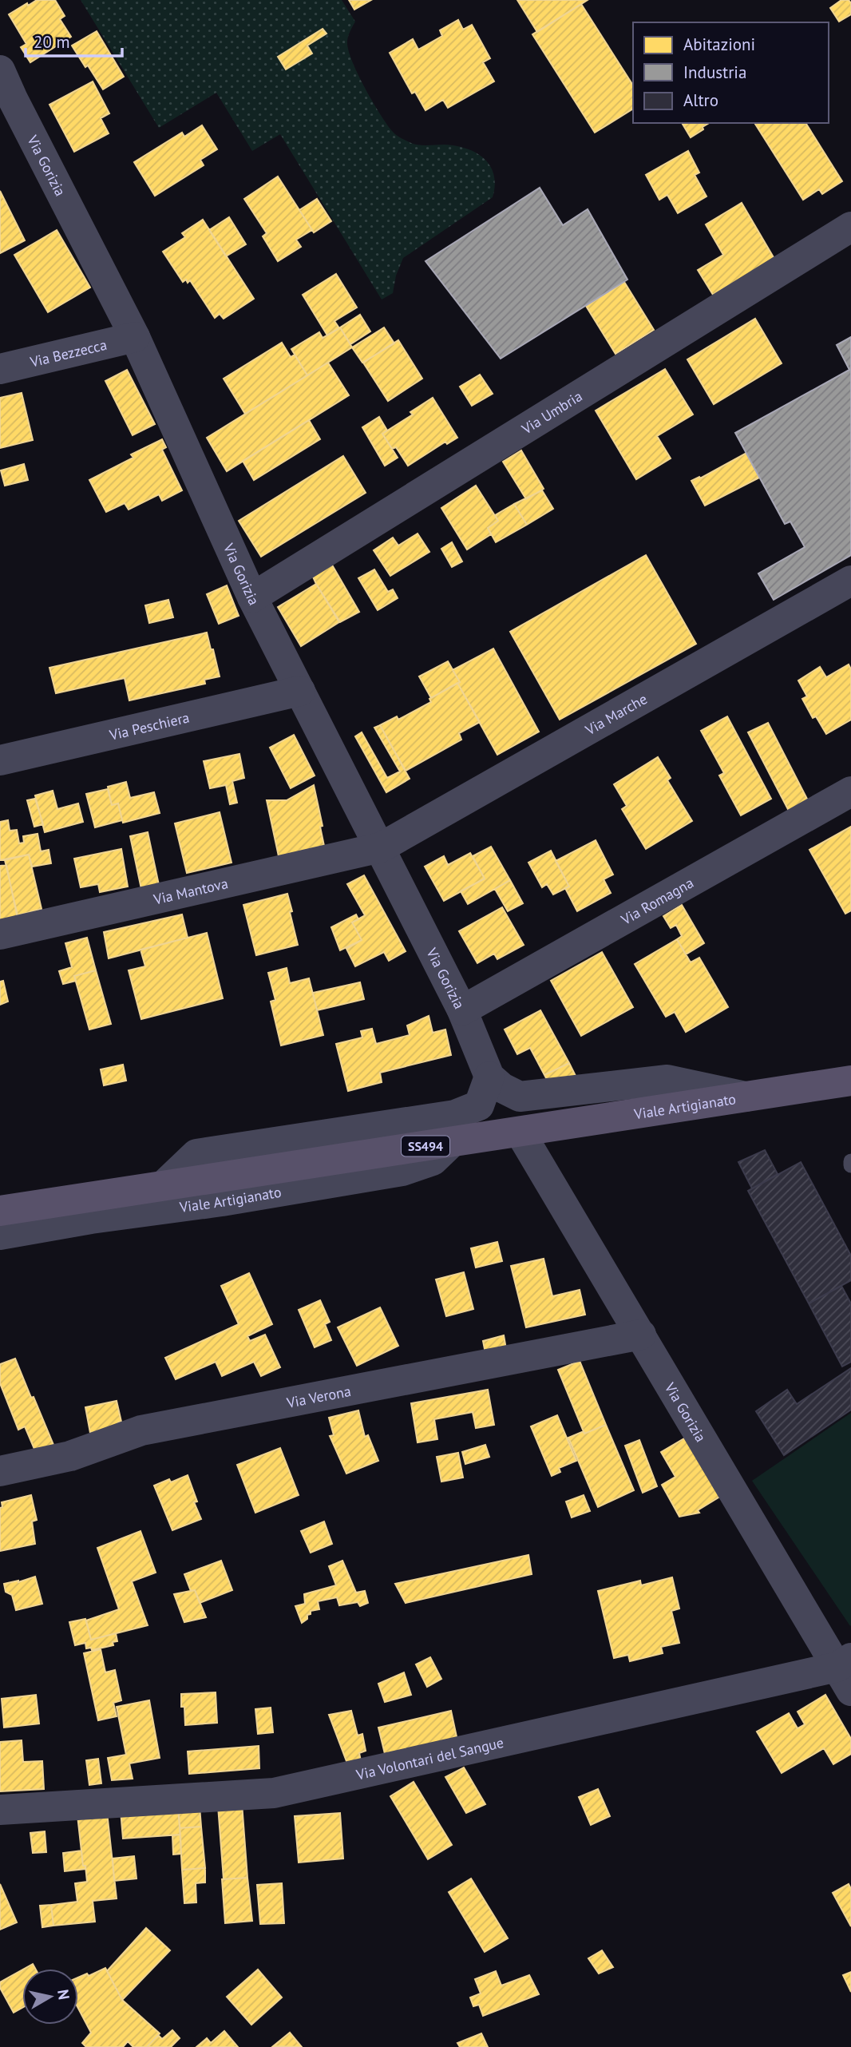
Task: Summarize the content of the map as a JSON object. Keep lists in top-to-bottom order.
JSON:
{
  "streets": {
    "main road": ["Viale Artigianato", "SS494"],
    "street": [
      "Via Gorizia",
      "Via Bezzecca",
      "Via Umbria",
      "Via Marche",
      "Via Peschiera",
      "Via Mantova",
      "Via Romagna",
      "Via Verona",
      "Via Volontari del Sangue"
    ]
  },
  "crossings": [
    ["Via Gorizia", "Via Bezzecca"],
    ["Via Gorizia", "Via Umbria"],
    ["Via Gorizia", "Via Marche"],
    ["Via Gorizia", "Via Peschiera"],
    ["Via Gorizia", "Via Mantova"],
    ["Via Gorizia", "Via Romagna"],
    ["Via Gorizia", "Viale Artigianato"],
    ["Via Gorizia", "Via Verona"],
    ["Via Gorizia", "Via Volontari del Sangue"],
    ["Via Marche", "Via Mantova"]
  ],
  "legend": ["Abitazioni", "Industria", "Altro"],
  "scale_bar": "20 m",
  "north": "right"
}
